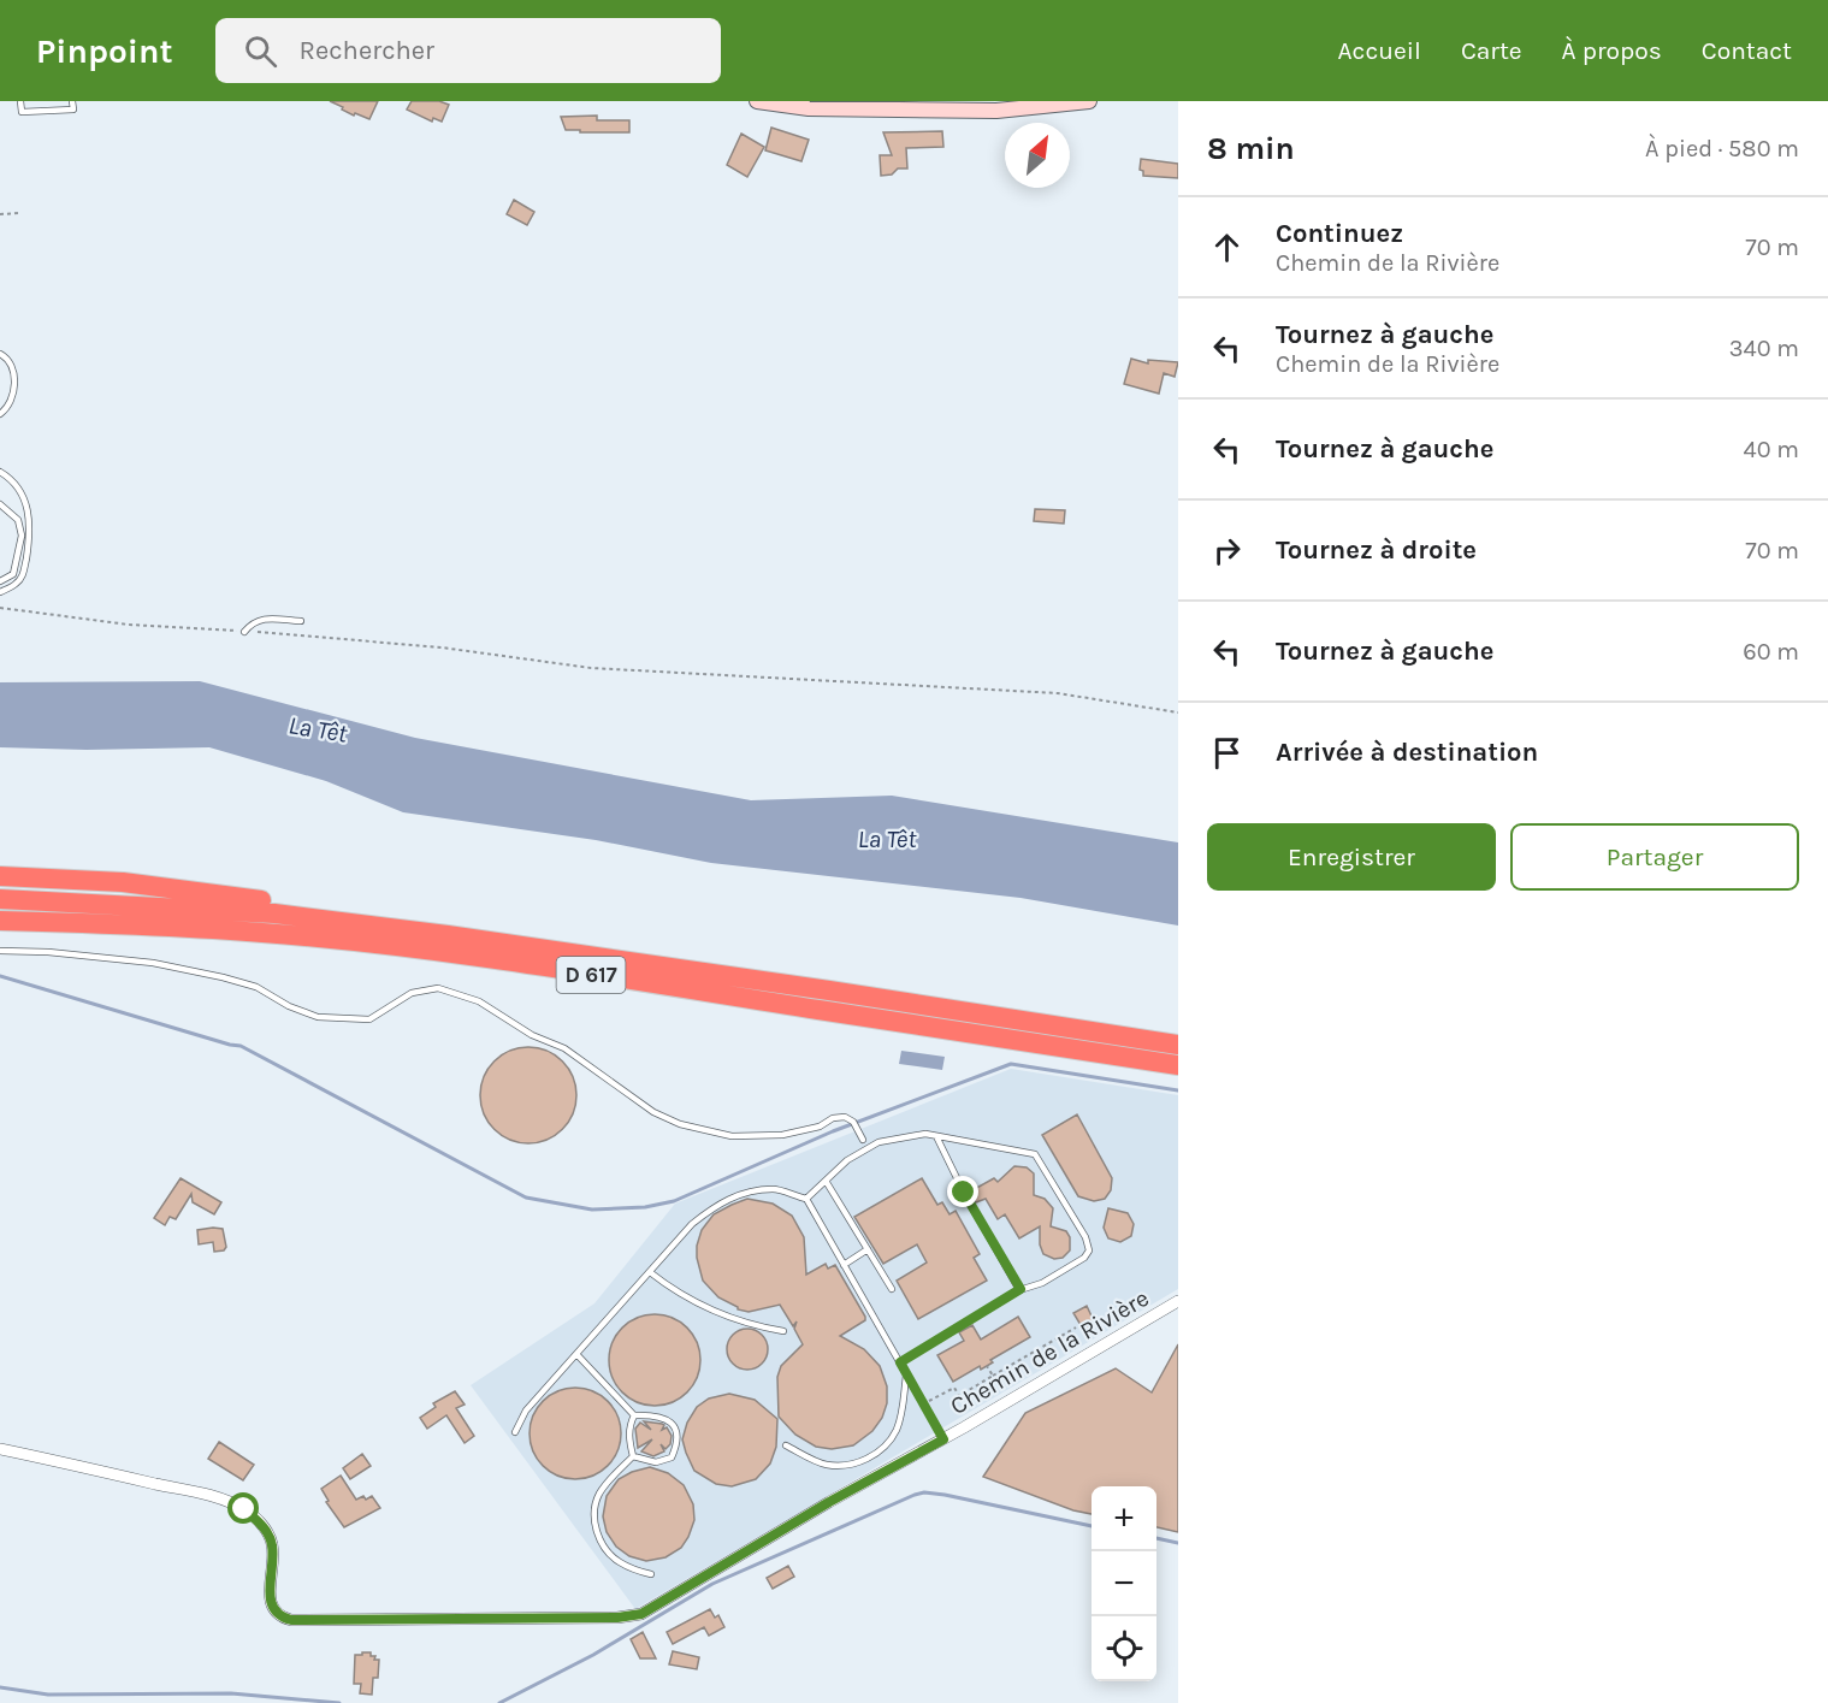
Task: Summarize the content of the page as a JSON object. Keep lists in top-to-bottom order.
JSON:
{
  "streets": {
    "highway": ["D 617"],
    "street": ["Chemin de la Rivière"]
  },
  "water": ["La Têt"],
  "north": "top right",
  "page": {
    "header": "Pinpoint",
    "search": "Rechercher",
    "nav": [
      "Accueil",
      "Carte",
      "À propos",
      "Contact"
    ],
    "heading": ["8 min", "À pied · 580 m"],
    "list": [
      ["Continuez", "Chemin de la Rivière", "70 m"],
      ["Tournez à gauche", "Chemin de la Rivière", "340 m"],
      ["Tournez à gauche", "40 m"],
      ["Tournez à droite", "70 m"],
      ["Tournez à gauche", "60 m"],
      "Arrivée à destination"
    ],
    "buttons": ["Enregistrer", "Partager"],
    "map_buttons": ["+", "−"]
  }
}
